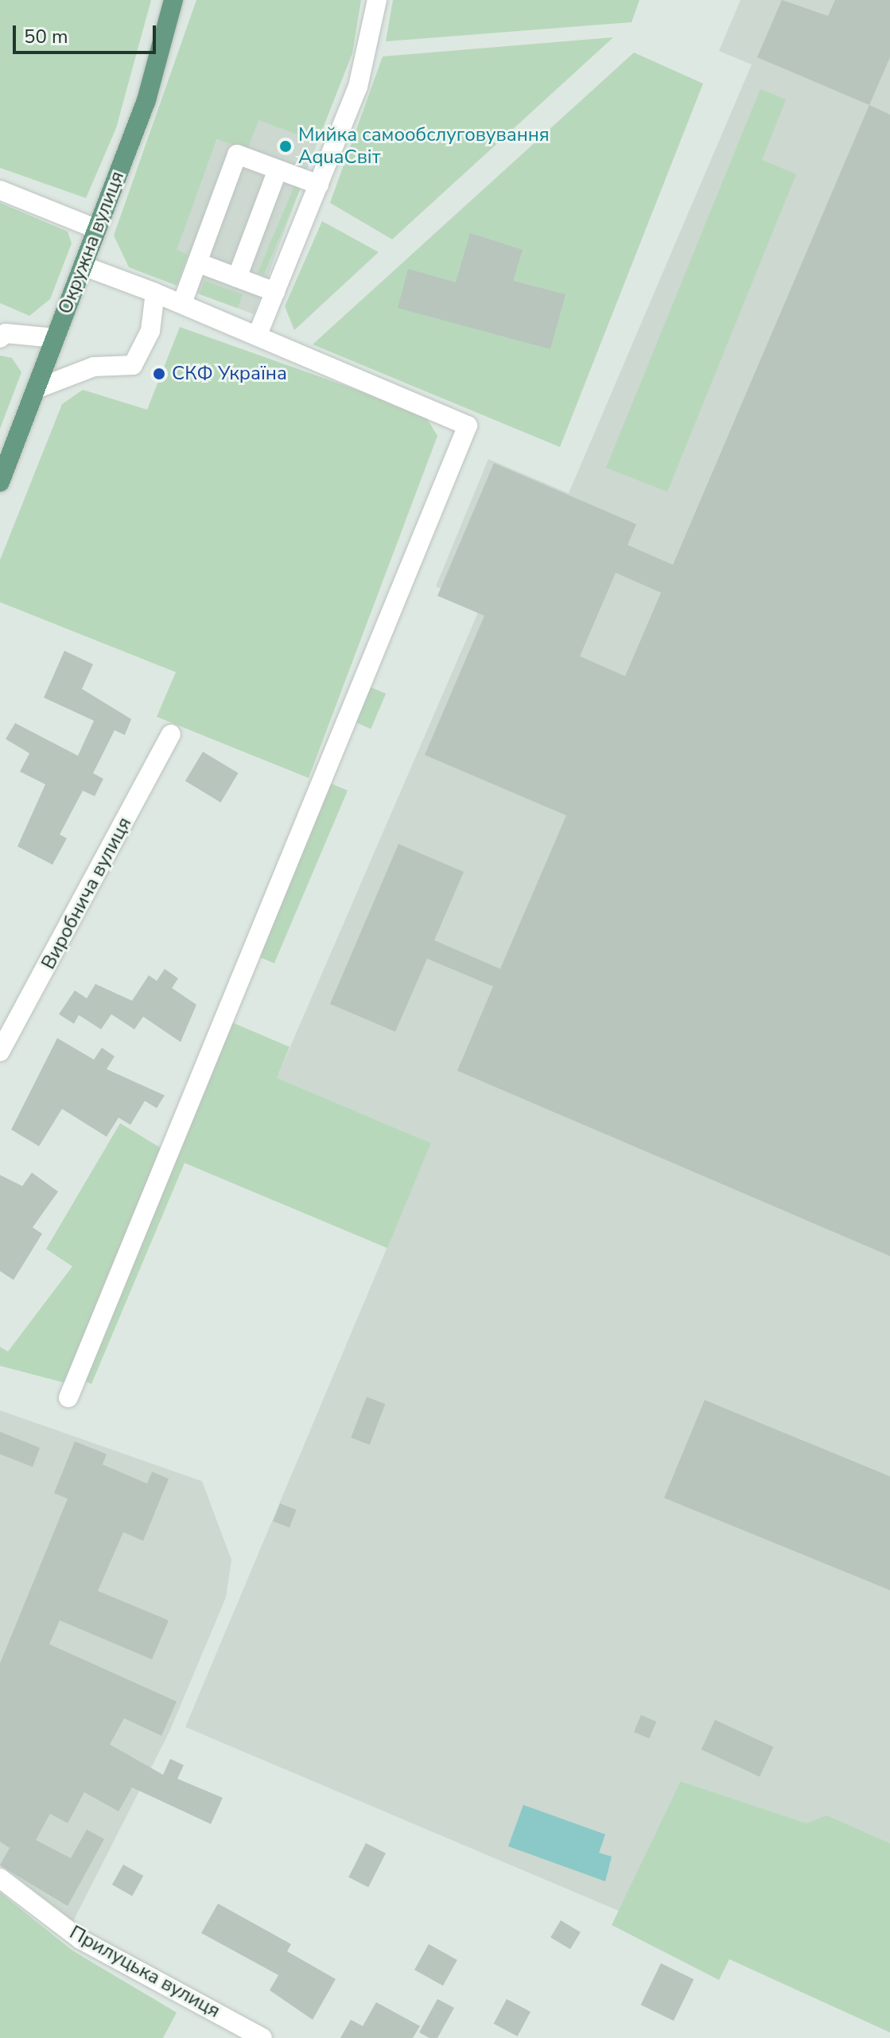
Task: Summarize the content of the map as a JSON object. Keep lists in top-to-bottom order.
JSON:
{
  "streets": {
    "main road": ["Окружна вулиця"],
    "street": ["Виробнича вулиця", "Прилуцька вулиця"]
  },
  "places": ["Мийка самообслуговування AquaСвіт", "СКФ Україна"],
  "scale_bar": "50 m"
}
